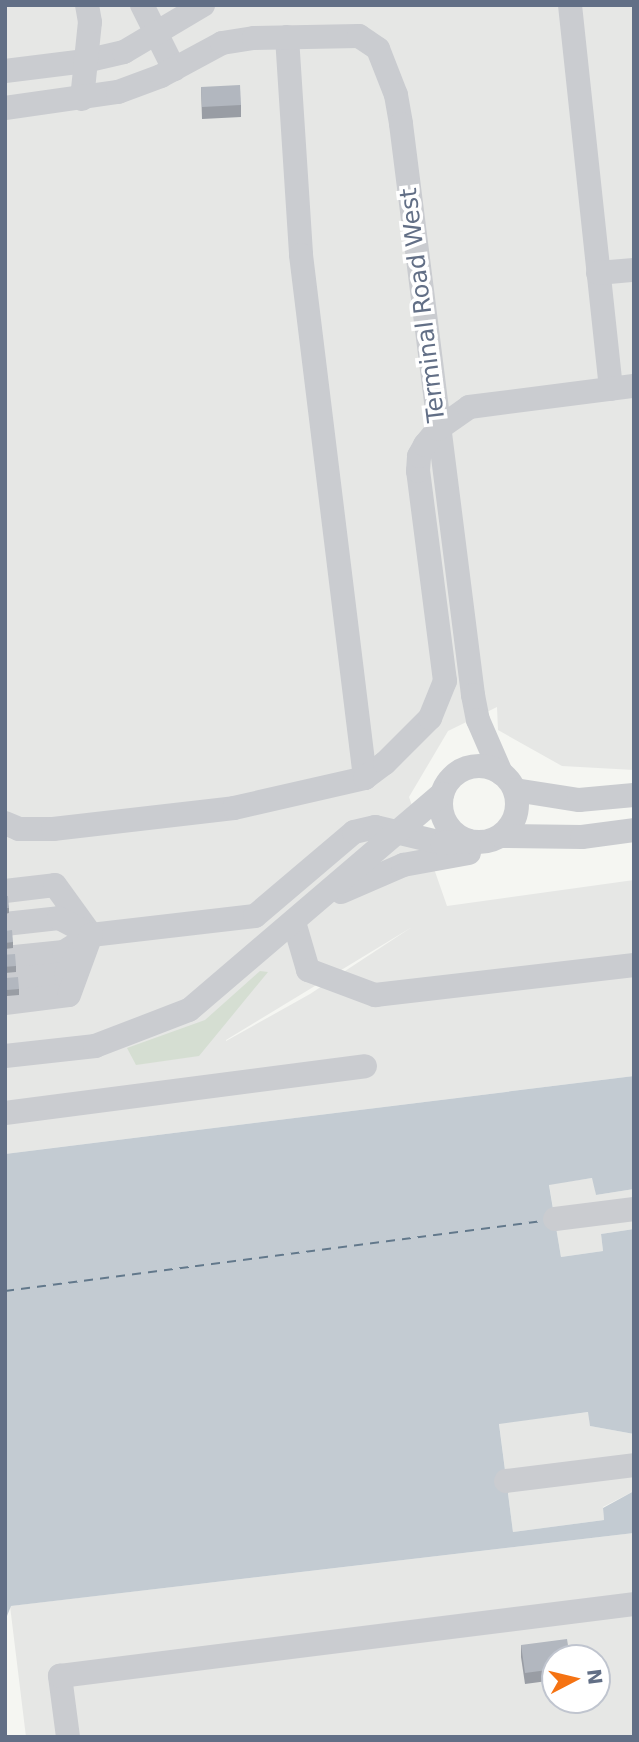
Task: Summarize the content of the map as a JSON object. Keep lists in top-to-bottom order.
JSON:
{
  "streets": {
    "street": ["Terminal Road West"]
  },
  "north": "right"
}
